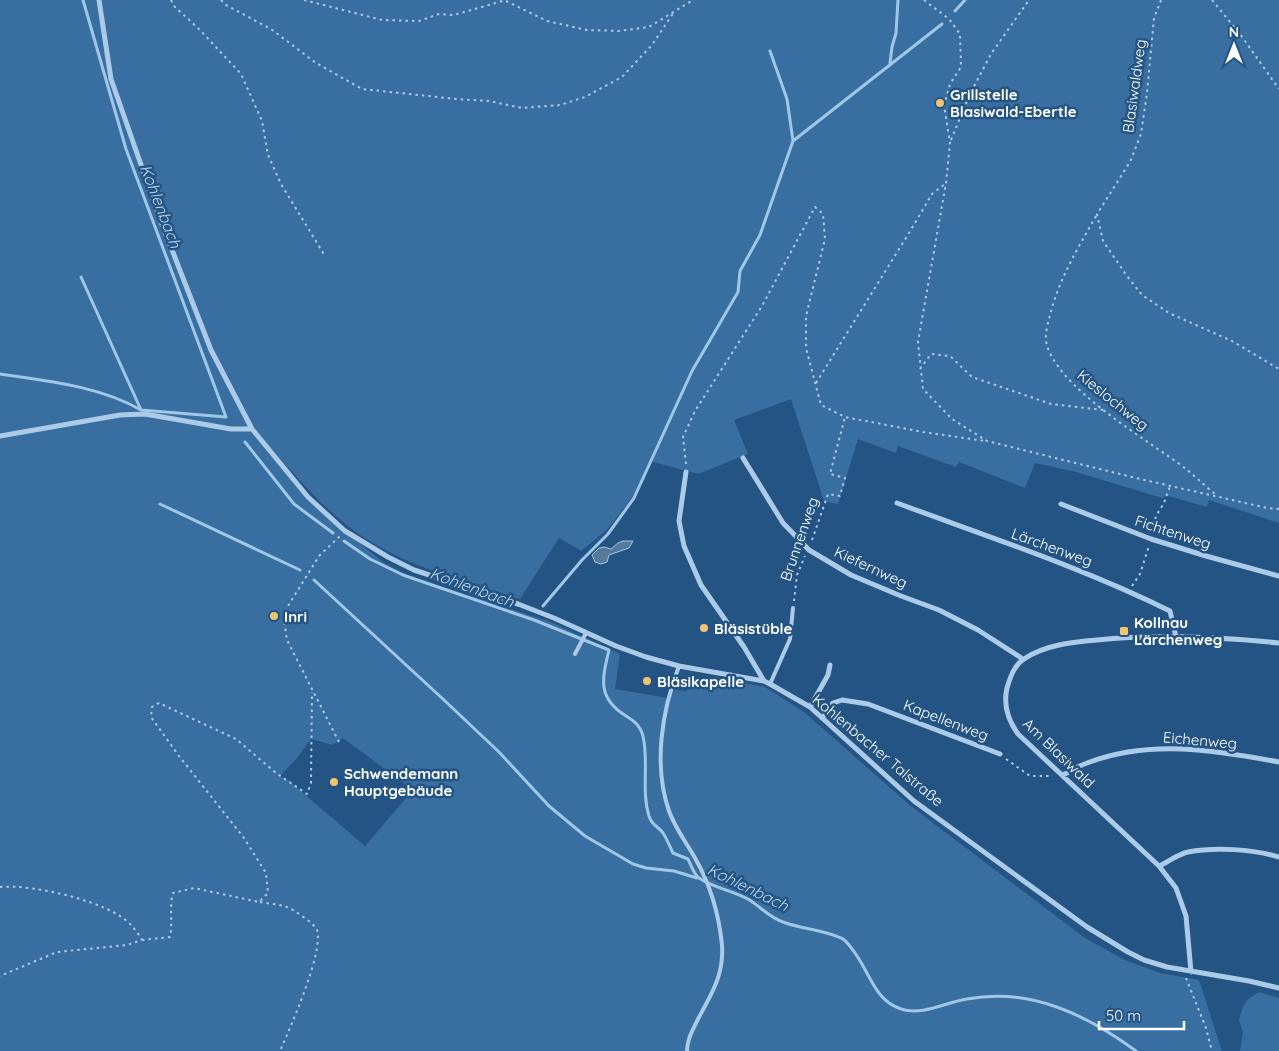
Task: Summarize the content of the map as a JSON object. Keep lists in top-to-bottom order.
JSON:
{
  "streets": {
    "street": [
      "Fichtenweg",
      "Lärchenweg",
      "Kiefernweg",
      "Kapellenweg",
      "Eichenweg",
      "Kohlenbacher Talstraße",
      "Am Blasiwald"
    ],
    "path": ["Blasiwaldweg", "Kieslochweg", "Brunnenweg"]
  },
  "crossings": [
    ["Blasiwaldweg", "Kieslochweg"],
    ["Brunnenweg", "Kiefernweg"],
    ["Kiefernweg", "Am Blasiwald"],
    ["Kapellenweg", "Eichenweg"],
    ["Kapellenweg", "Kohlenbacher Talstraße"],
    ["Kapellenweg", "Am Blasiwald"],
    ["Eichenweg", "Am Blasiwald"],
    ["Kohlenbacher Talstraße", "Am Blasiwald"]
  ],
  "water": ["Kohlenbach"],
  "places": {
    "other": [
      "Grillstelle Blasiwald-Ebertle",
      "Inri",
      "Bläsistüble",
      "Bläsikapelle",
      "Schwendemann Hauptgebäude"
    ],
    "transit": ["Kollnau Lärchenweg"]
  },
  "scale_bar": "50 m",
  "north": "top"
}
